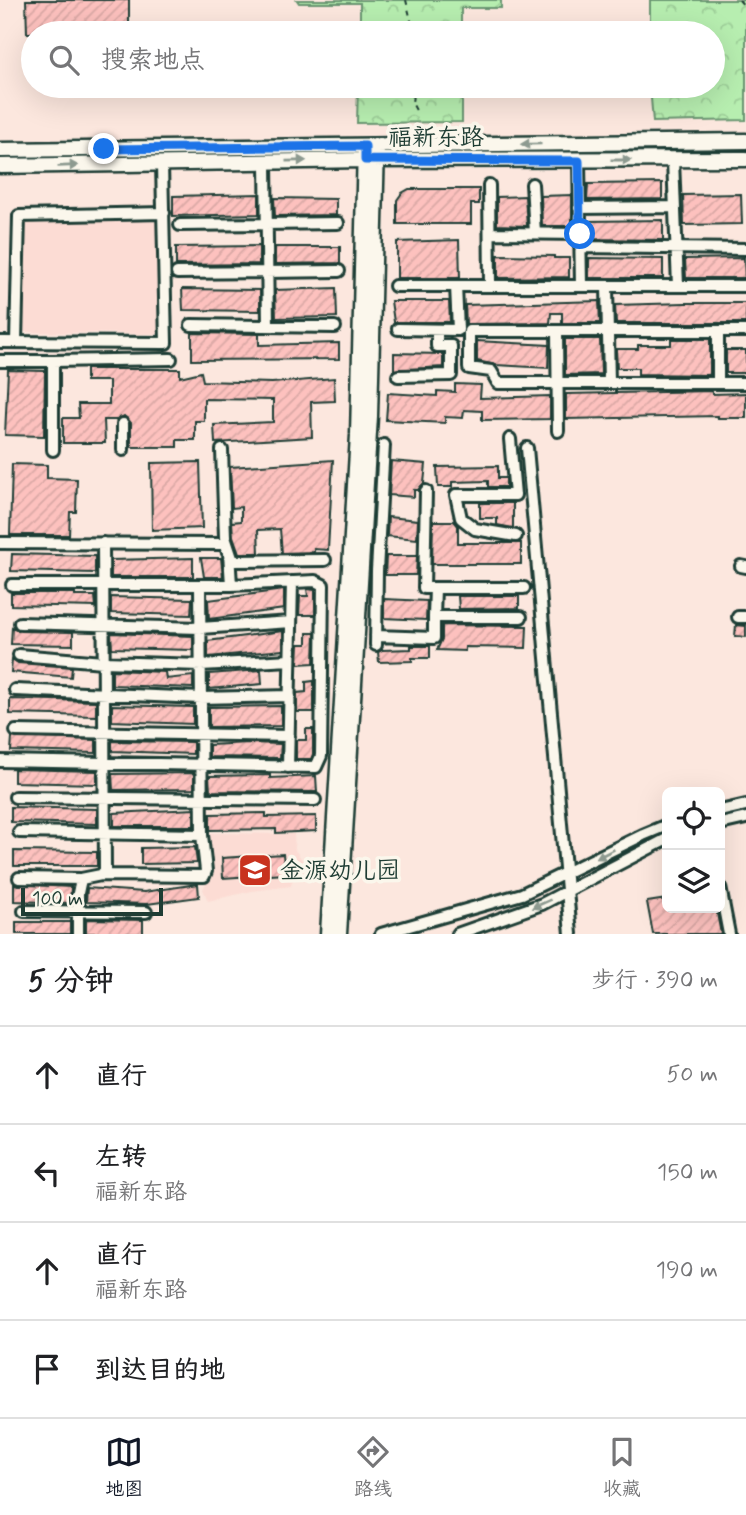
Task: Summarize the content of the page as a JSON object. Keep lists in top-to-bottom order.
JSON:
{
  "streets": {
    "main road": ["福新东路"]
  },
  "places": {
    "school or university": ["金源幼儿园"]
  },
  "scale_bar": "100 m",
  "page": {
    "search": "搜索地点",
    "scale": "100 m",
    "heading": ["5 分钟", "步行 · 390 m"],
    "list": [
      ["直行", "50 m"],
      ["左转", "福新东路", "150 m"],
      ["直行", "福新东路", "190 m"],
      "到达目的地"
    ],
    "nav": ["地图", "路线", "收藏"]
  }
}
